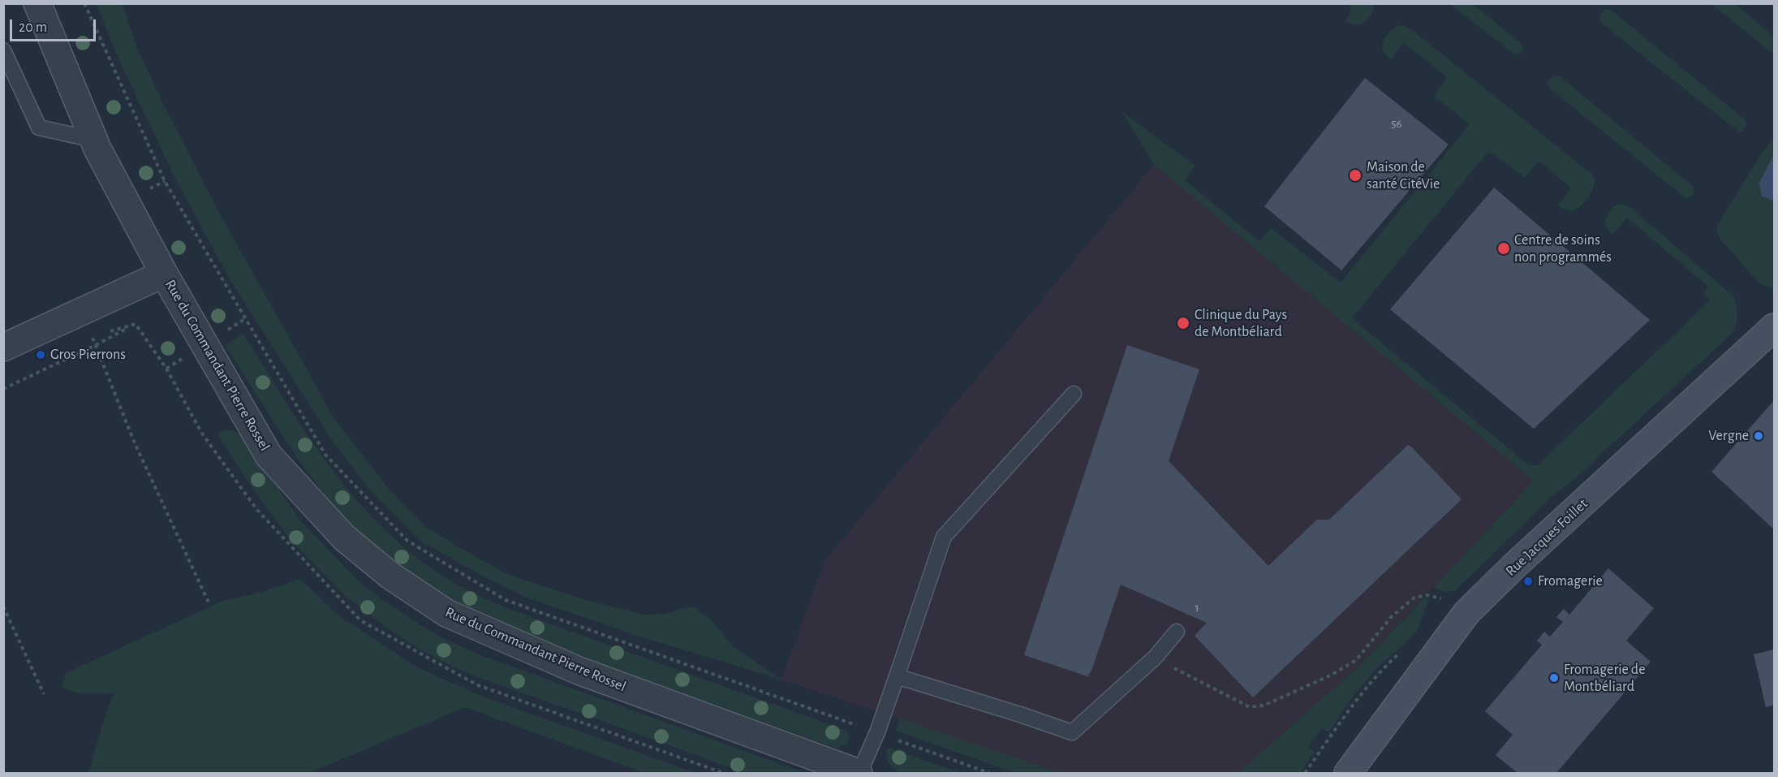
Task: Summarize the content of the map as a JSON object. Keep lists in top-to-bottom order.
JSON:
{
  "streets": {
    "main road": ["Rue Jacques Foillet"],
    "street": ["Rue du Commandant Pierre Rossel"]
  },
  "places": [
    "Maison de santé CitéVie",
    "Centre de soins non programmés",
    "Clinique du Pays de Montbéliard",
    "Gros Pierrons",
    "Vergne",
    "Fromagerie",
    "Fromagerie de Montbéliard"
  ],
  "house_numbers": ["56", "1"],
  "scale_bar": "20 m"
}
